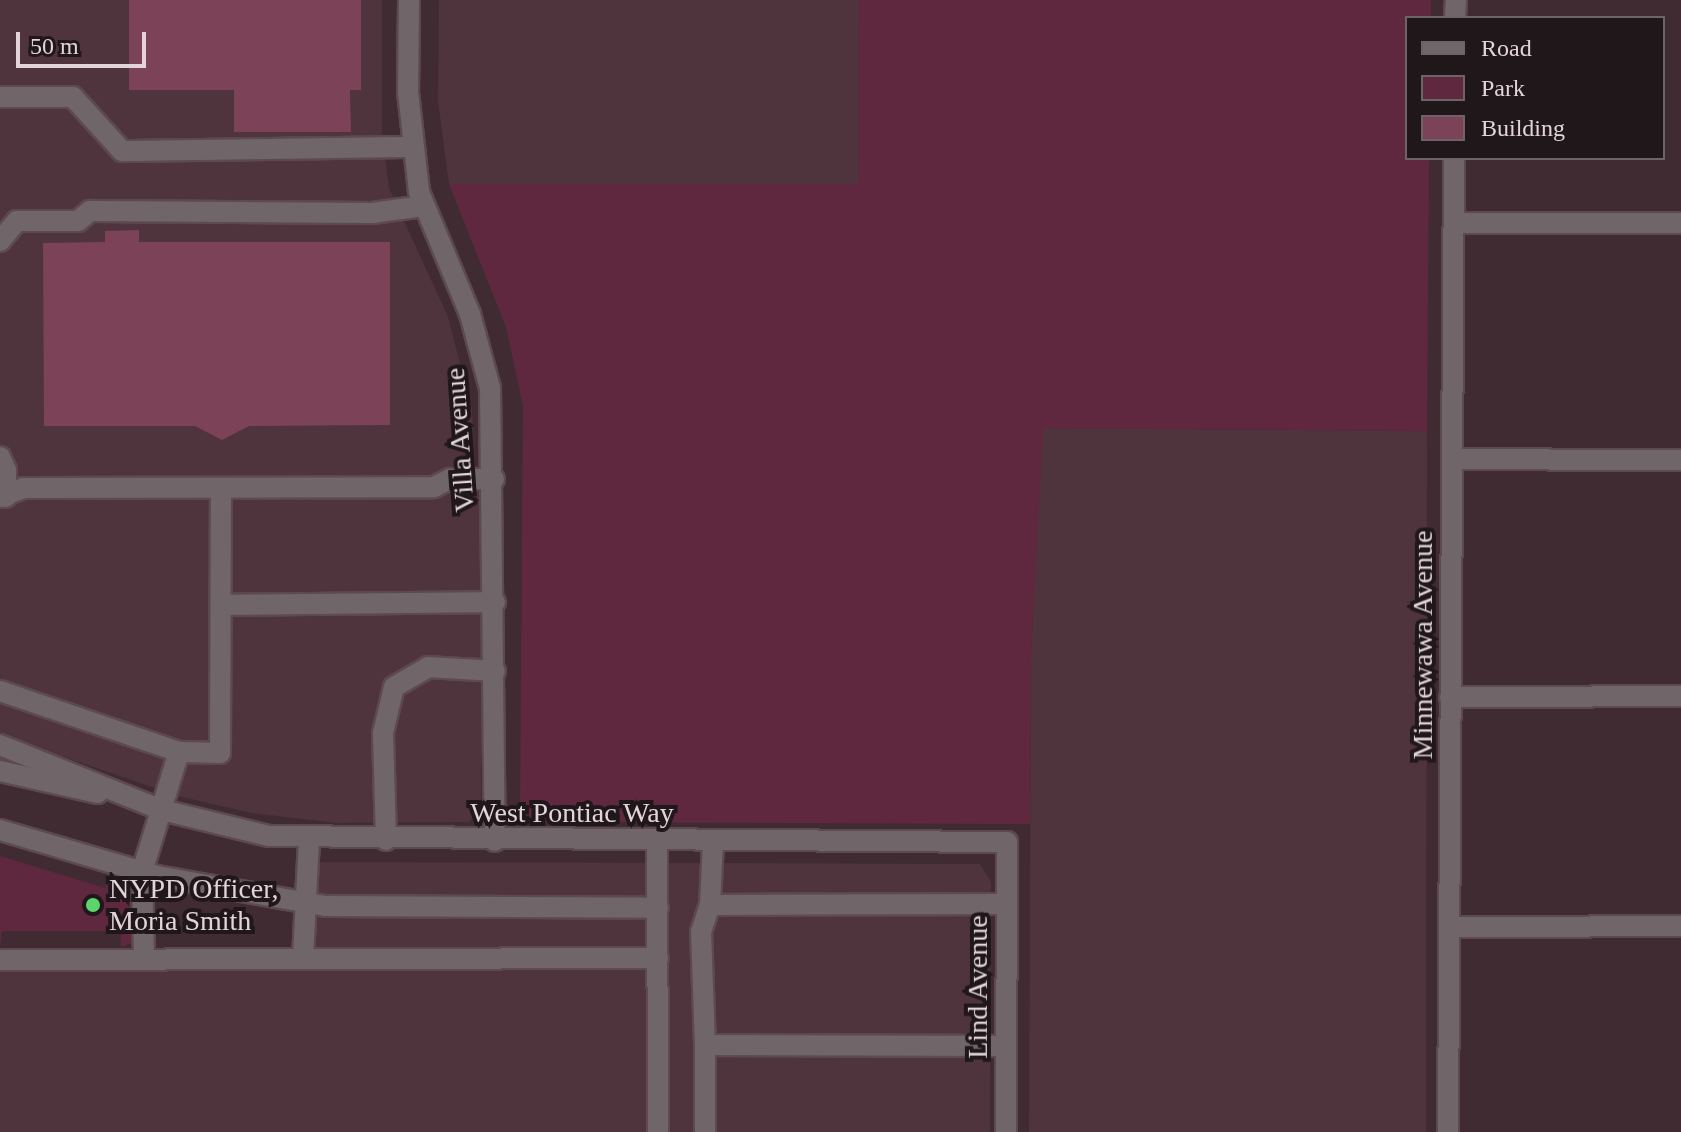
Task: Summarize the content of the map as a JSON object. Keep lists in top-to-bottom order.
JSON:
{
  "streets": {
    "street": [
      "Villa Avenue",
      "Minnewawa Avenue",
      "West Pontiac Way",
      "Lind Avenue"
    ]
  },
  "crossings": [
    ["Villa Avenue", "West Pontiac Way"],
    ["West Pontiac Way", "Lind Avenue"]
  ],
  "places": ["NYPD Officer, Moria Smith"],
  "legend": ["Road", "Park", "Building"],
  "scale_bar": "50 m"
}
